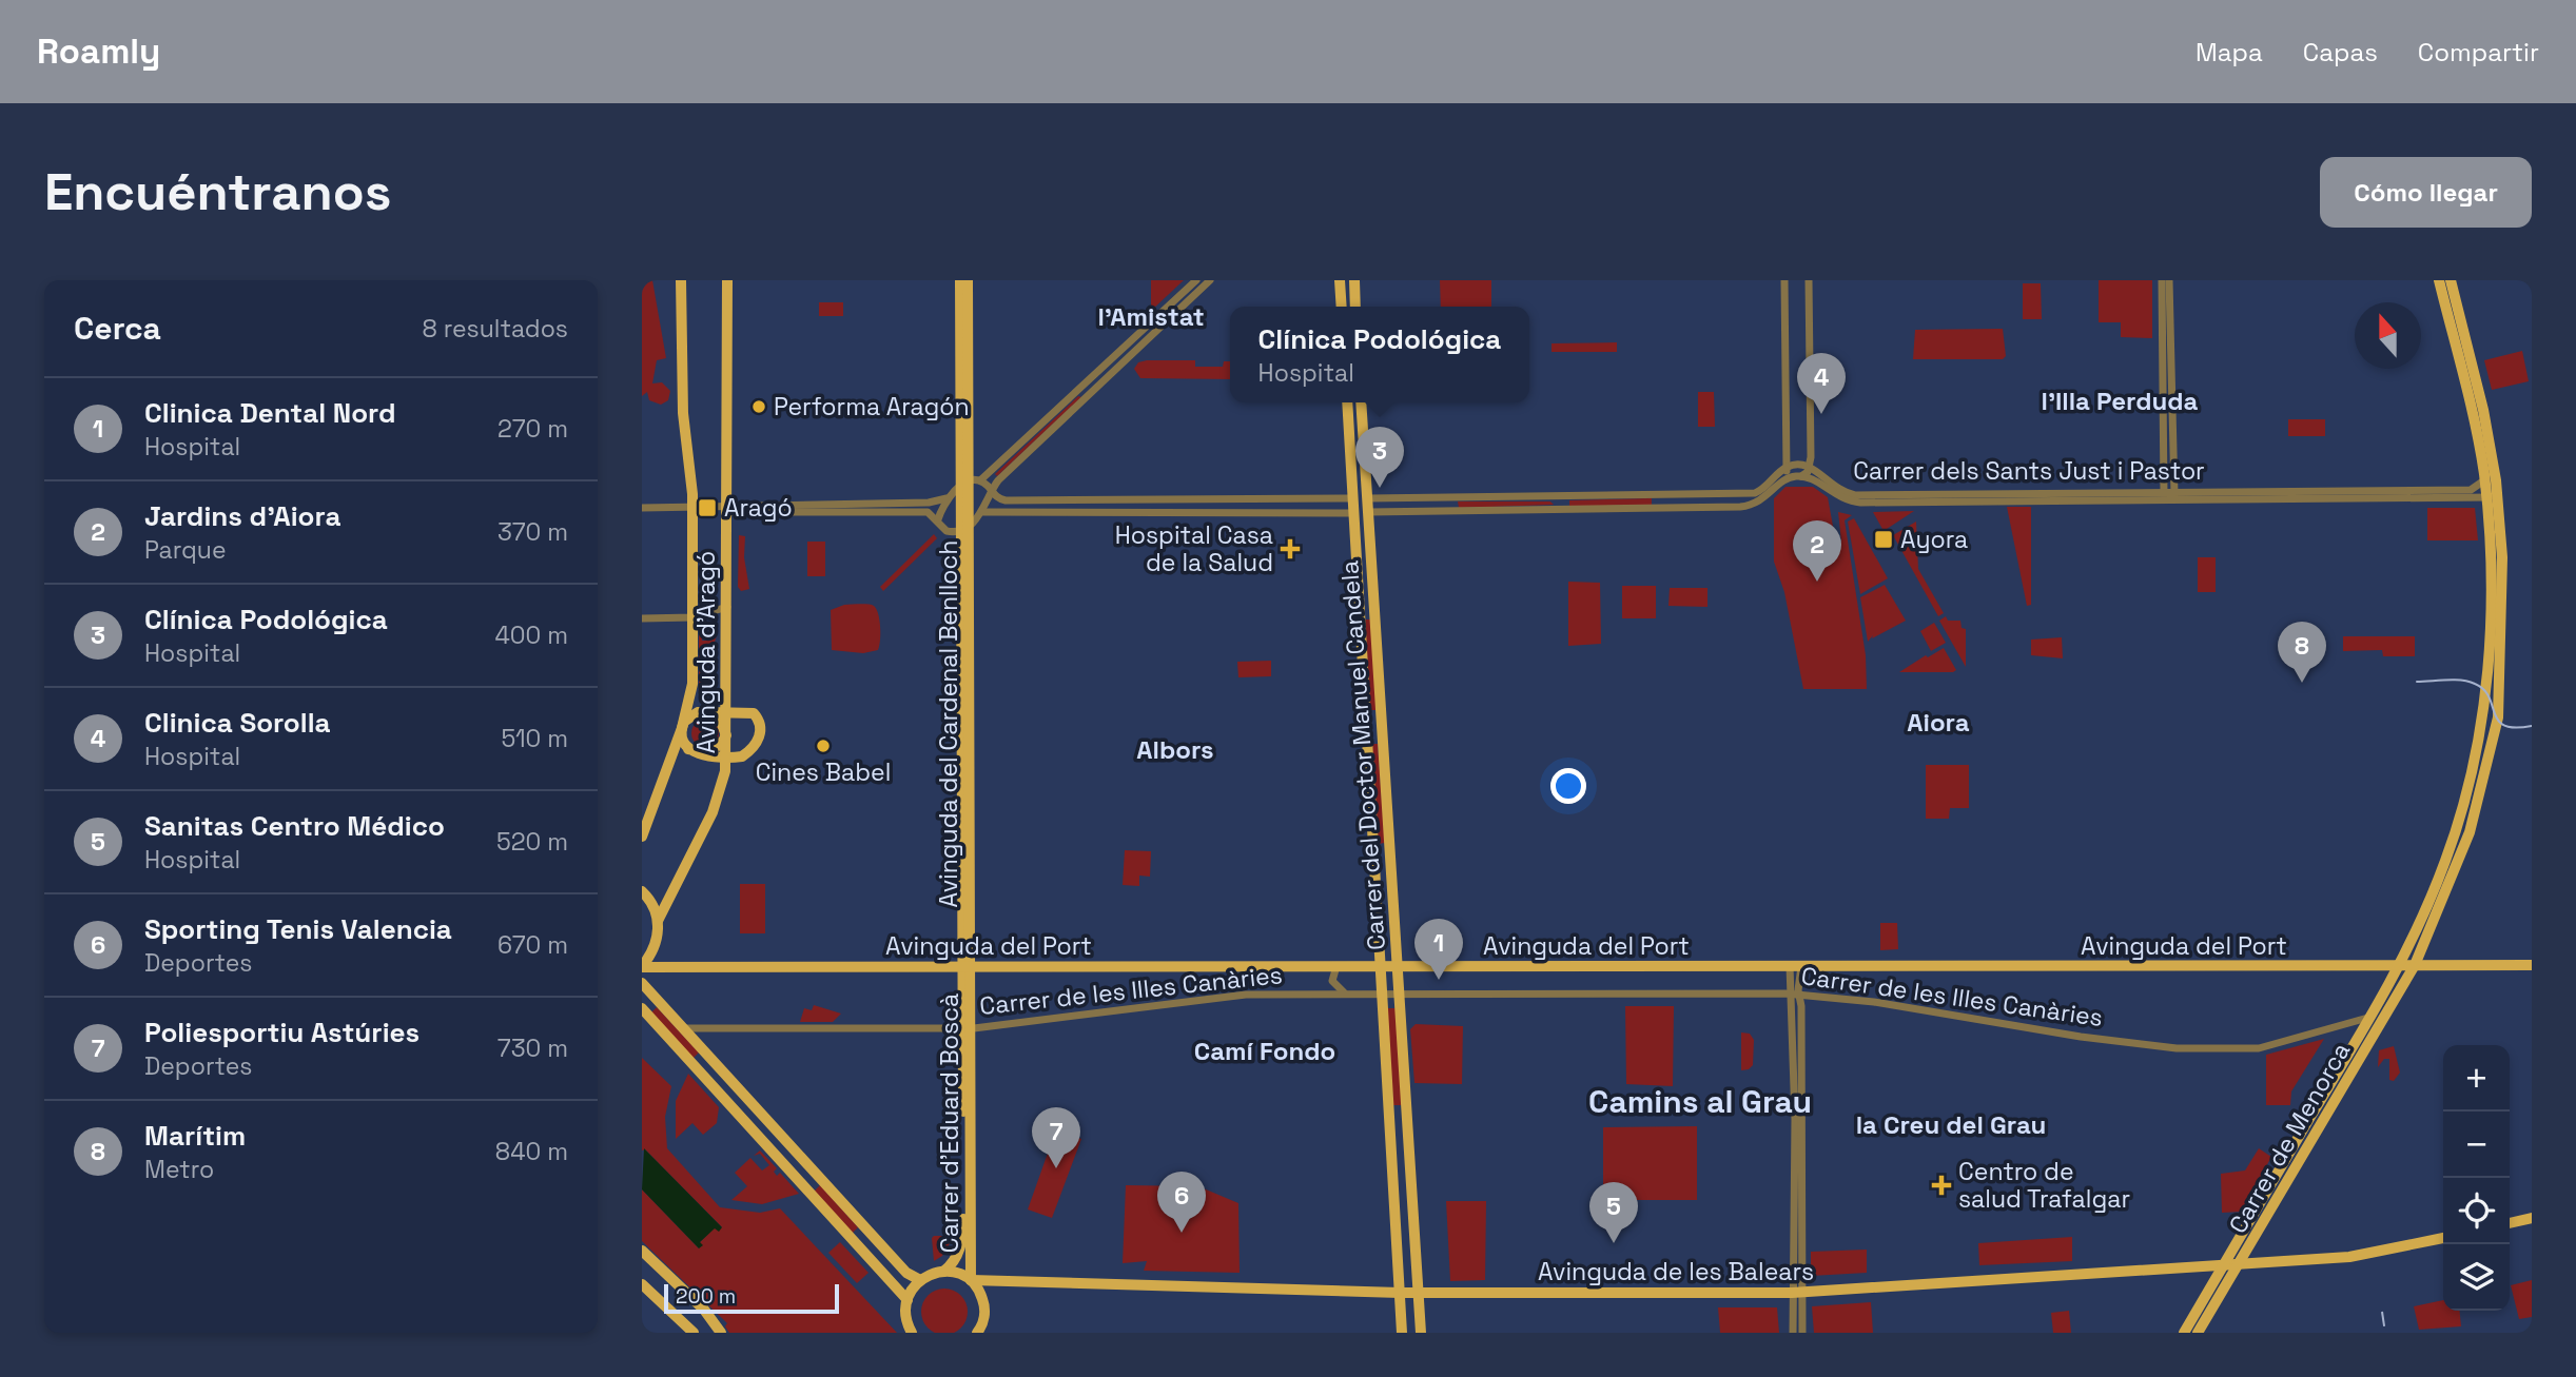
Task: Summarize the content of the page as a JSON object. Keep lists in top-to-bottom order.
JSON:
{
  "streets": {
    "main road": [
      "Avinguda d'Aragó",
      "Avinguda del Cardenal Benlloch",
      "Carrer del Doctor Manuel Candela",
      "Avinguda del Port",
      "Carrer d'Eduard Boscà",
      "Carrer de Menorca",
      "Avinguda de les Balears"
    ],
    "street": ["Carrer dels Sants Just i Pastor", "Carrer de les Illes Canàries"]
  },
  "crossings": [
    ["Carrer dels Sants Just i Pastor", "Carrer de Menorca"],
    ["Avinguda d'Aragó", "Avinguda del Port"],
    ["Avinguda del Cardenal Benlloch", "Avinguda del Port"],
    ["Avinguda del Cardenal Benlloch", "Carrer d'Eduard Boscà"],
    ["Carrer del Doctor Manuel Candela", "Avinguda del Port"],
    ["Carrer del Doctor Manuel Candela", "Carrer de les Illes Canàries"],
    ["Carrer del Doctor Manuel Candela", "Avinguda de les Balears"],
    ["Avinguda del Port", "Carrer d'Eduard Boscà"],
    ["Avinguda del Port", "Carrer de Menorca"],
    ["Carrer de les Illes Canàries", "Carrer d'Eduard Boscà"],
    ["Carrer de les Illes Canàries", "Carrer de Menorca"],
    ["Carrer d'Eduard Boscà", "Avinguda de les Balears"],
    ["Carrer de Menorca", "Avinguda de les Balears"]
  ],
  "districts": [
    "l'Amistat",
    "l'Illa Perduda",
    "Aiora",
    "Albors",
    "Camí Fondo",
    "Camins al Grau",
    "la Creu del Grau"
  ],
  "places": {
    "other": ["Performa Aragón", "Cines Babel"],
    "transit": ["Aragó", "Ayora"],
    "health": ["Hospital Casa de la Salud", "Centro de salud Trafalgar"]
  },
  "scale_bar": "200 m",
  "north": "top",
  "page": {
    "header": "Roamly",
    "nav": ["Mapa", "Capas", "Compartir"],
    "buttons": "Cómo llegar",
    "title": "Encuéntranos",
    "heading": ["Cerca", "8 resultados"],
    "popup": ["Clínica Podológica", "Hospital"],
    "pins": [
      "4",
      "3",
      "2",
      "8",
      "1",
      "7",
      "6",
      "5"
    ],
    "list": [
      {
        "mark": "1",
        "name": "Clinica Dental Nord",
        "note": "Hospital",
        "value": "270 m"
      },
      {
        "mark": "2",
        "name": "Jardins d'Aiora",
        "note": "Parque",
        "value": "370 m"
      },
      {
        "mark": "3",
        "name": "Clínica Podológica",
        "note": "Hospital",
        "value": "400 m"
      },
      {
        "mark": "4",
        "name": "Clinica Sorolla",
        "note": "Hospital",
        "value": "510 m"
      },
      {
        "mark": "5",
        "name": "Sanitas Centro Médico",
        "note": "Hospital",
        "value": "520 m"
      },
      {
        "mark": "6",
        "name": "Sporting Tenis Valencia",
        "note": "Deportes",
        "value": "670 m"
      },
      {
        "mark": "7",
        "name": "Poliesportiu Astúries",
        "note": "Deportes",
        "value": "730 m"
      },
      {
        "mark": "8",
        "name": "Marítim",
        "note": "Metro",
        "value": "840 m"
      }
    ],
    "map_buttons": ["+", "−"],
    "scale": "200 m"
  }
}
